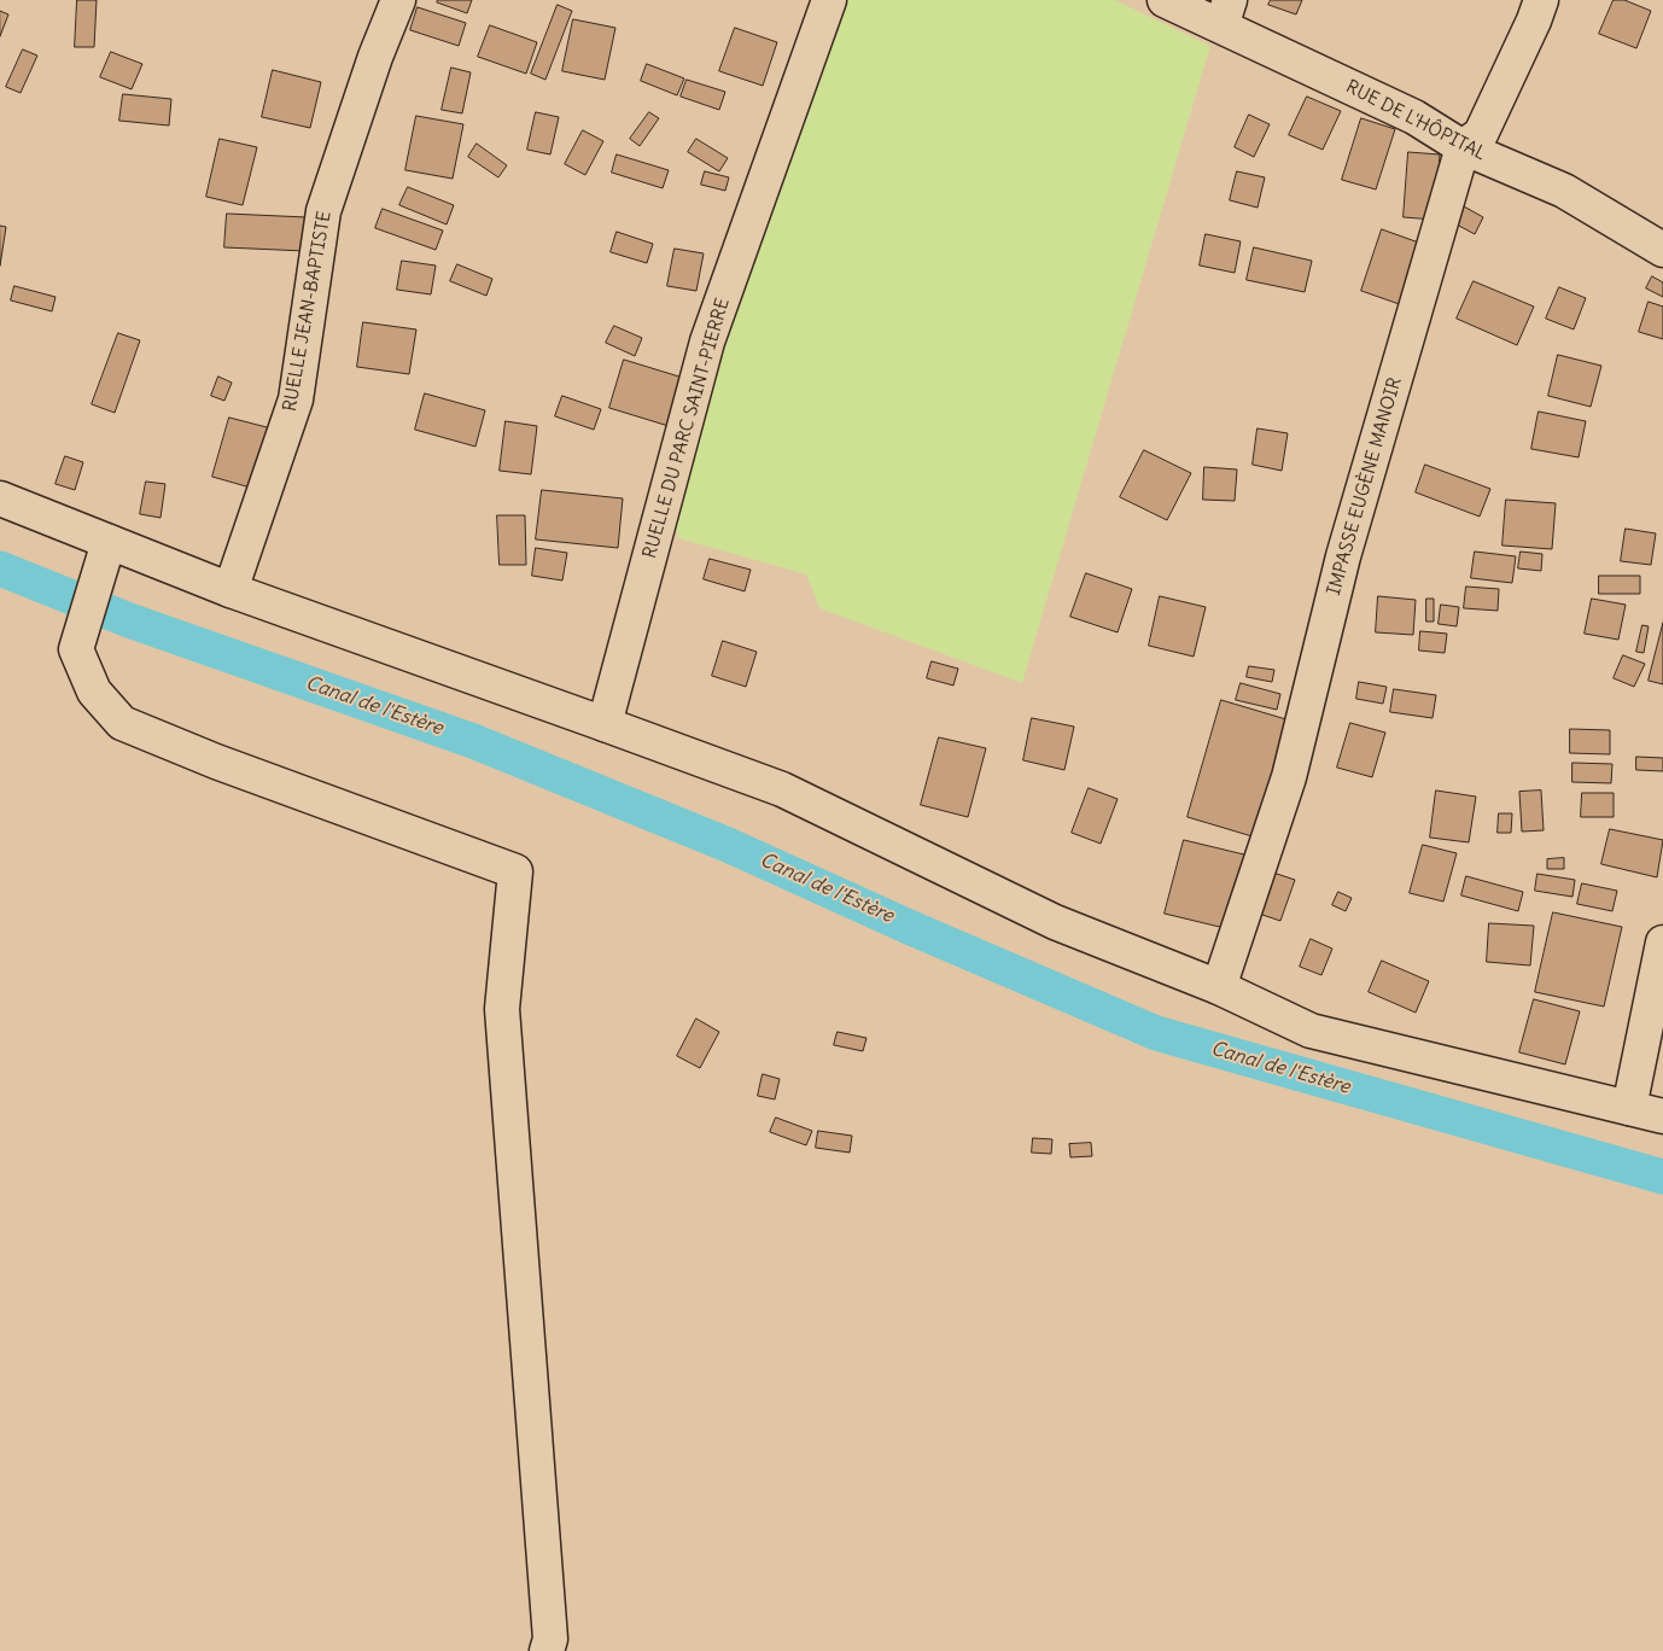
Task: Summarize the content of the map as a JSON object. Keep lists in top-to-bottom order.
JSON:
{
  "streets": {
    "street": [
      "RUE DE L'HÔPITAL",
      "RUELLE JEAN-BAPTISTE",
      "RUELLE DU PARC SAINT-PIERRE",
      "IMPASSE EUGÈNE MANOIR"
    ]
  },
  "crossings": [
    ["RUE DE L'HÔPITAL", "IMPASSE EUGÈNE MANOIR"]
  ],
  "water": ["Canal de l'Estère"]
}
